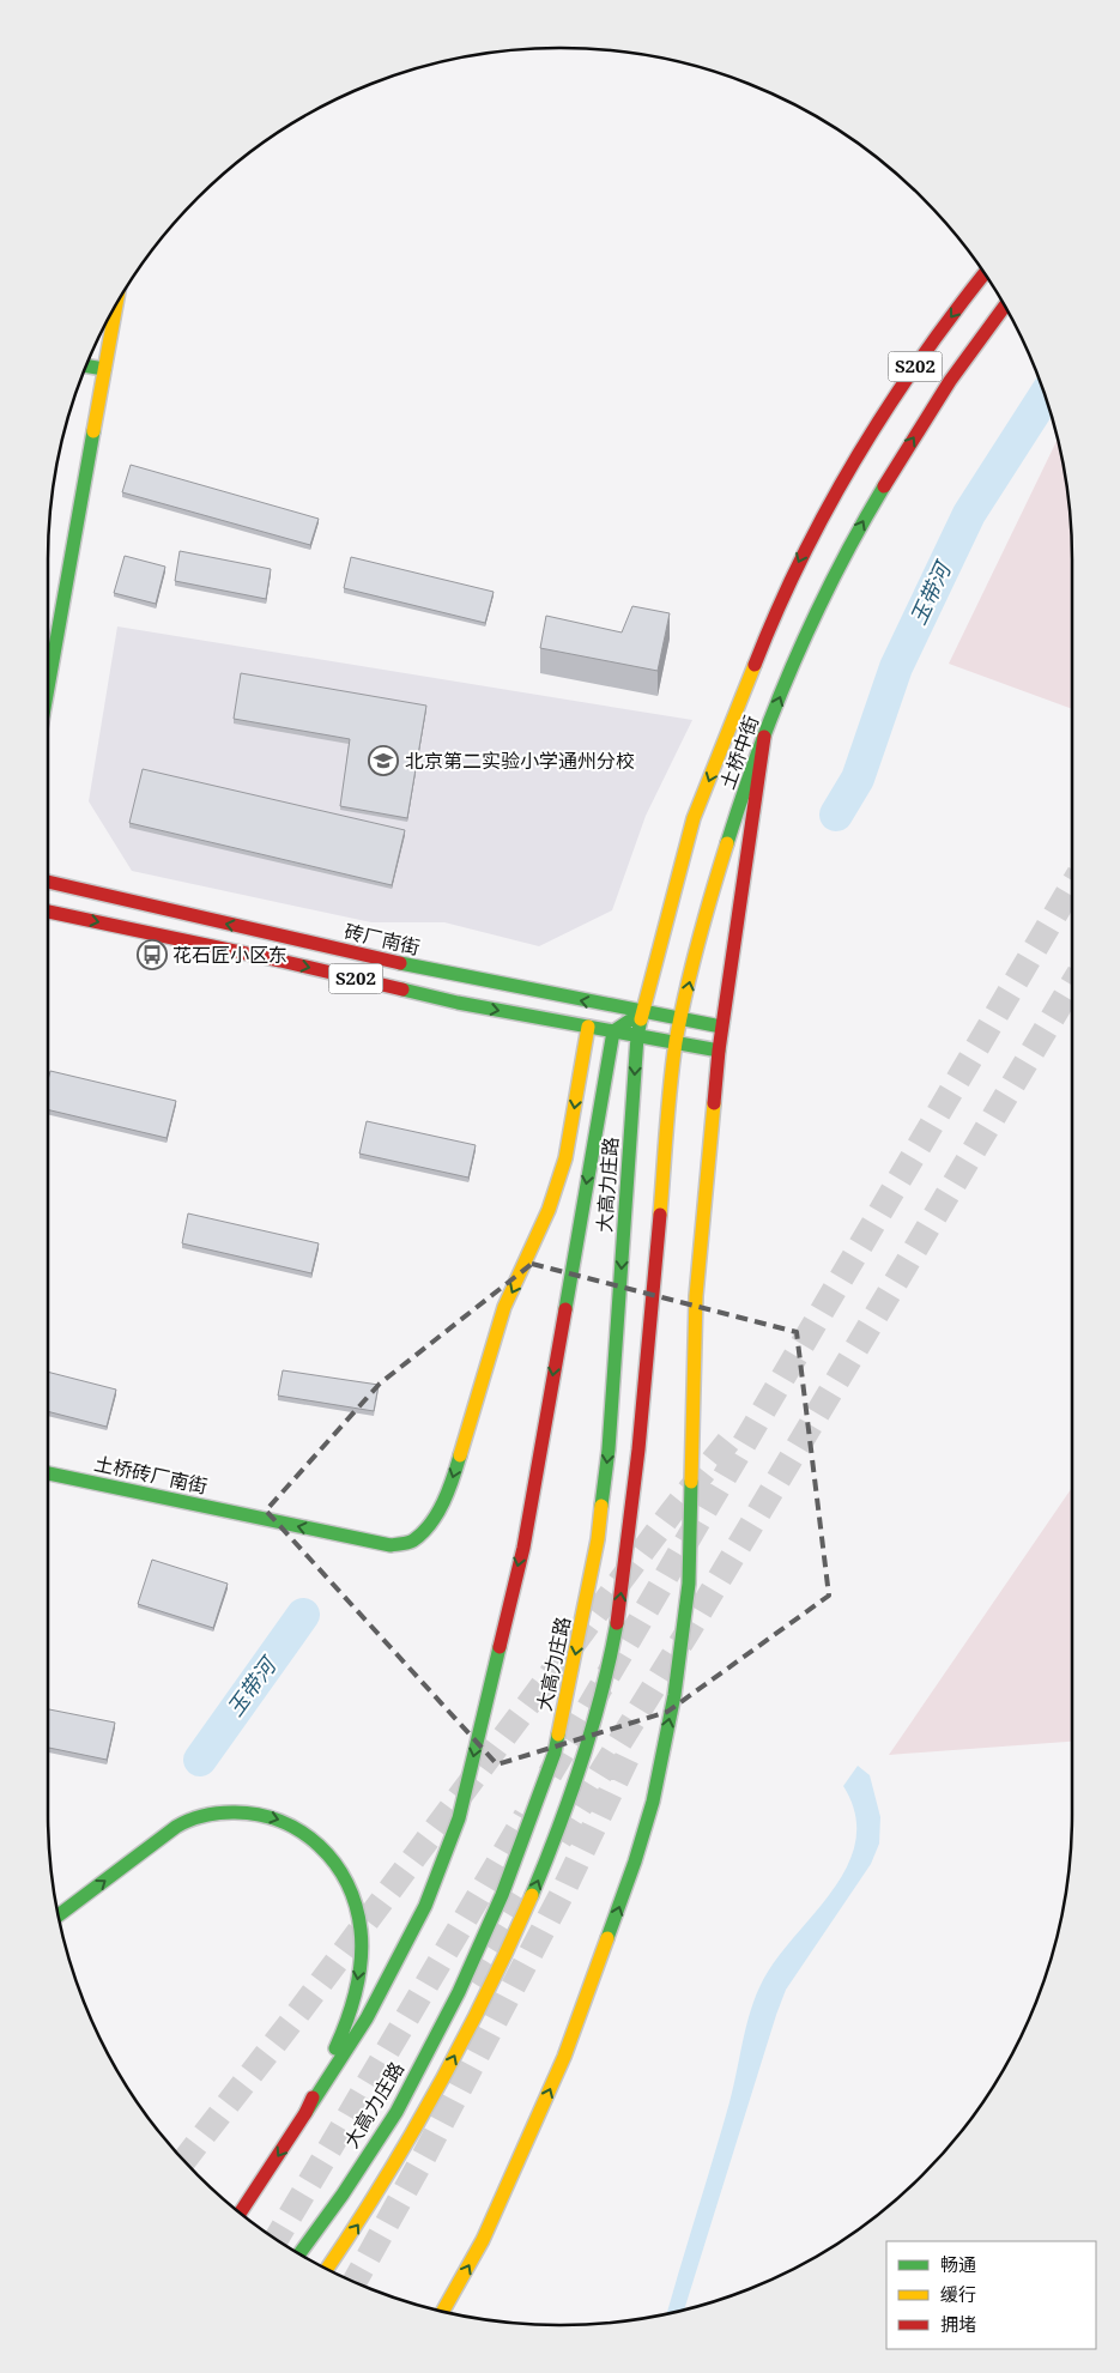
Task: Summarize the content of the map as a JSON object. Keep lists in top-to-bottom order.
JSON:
{
  "streets": {
    "main road": [
      "S202",
      "土桥中街",
      "砖厂南街",
      "大高力庄路",
      "土桥砖厂南街"
    ]
  },
  "crossings": [
    ["S202", "土桥中街"],
    ["S202", "大高力庄路"],
    ["S202", "土桥砖厂南街"],
    ["土桥中街", "砖厂南街"],
    ["砖厂南街", "大高力庄路"]
  ],
  "water": ["玉带河"],
  "places": {
    "school or university": ["北京第二实验小学通州分校"],
    "bus stop": ["花石匠小区东"]
  },
  "legend": ["畅通", "缓行", "拥堵"]
}
